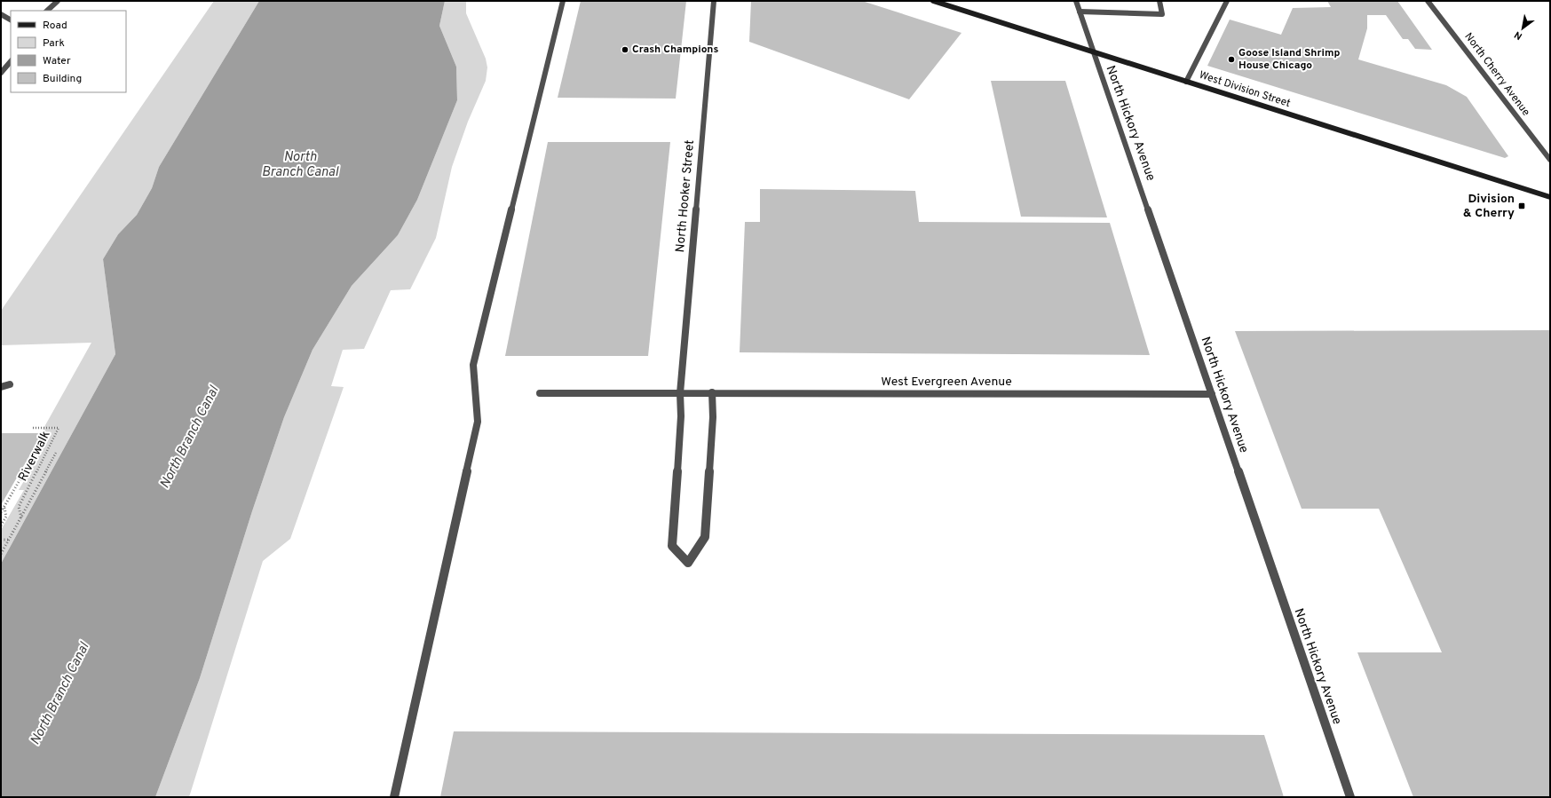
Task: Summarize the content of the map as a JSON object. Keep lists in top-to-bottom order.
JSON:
{
  "streets": {
    "main road": ["West Division Street"],
    "street": [
      "North Cherry Avenue",
      "North Hickory Avenue",
      "North Hooker Street",
      "West Evergreen Avenue"
    ],
    "path": ["Riverwalk"]
  },
  "crossings": [
    ["West Division Street", "North Hickory Avenue"],
    ["North Hickory Avenue", "West Evergreen Avenue"],
    ["North Hooker Street", "West Evergreen Avenue"]
  ],
  "water": ["North Branch Canal"],
  "places": {
    "other": ["Crash Champions", "Goose Island Shrimp House Chicago"],
    "transit": ["Division & Cherry"]
  },
  "legend": [
    "Road",
    "Park",
    "Water",
    "Building"
  ],
  "north": "bottom left"
}
